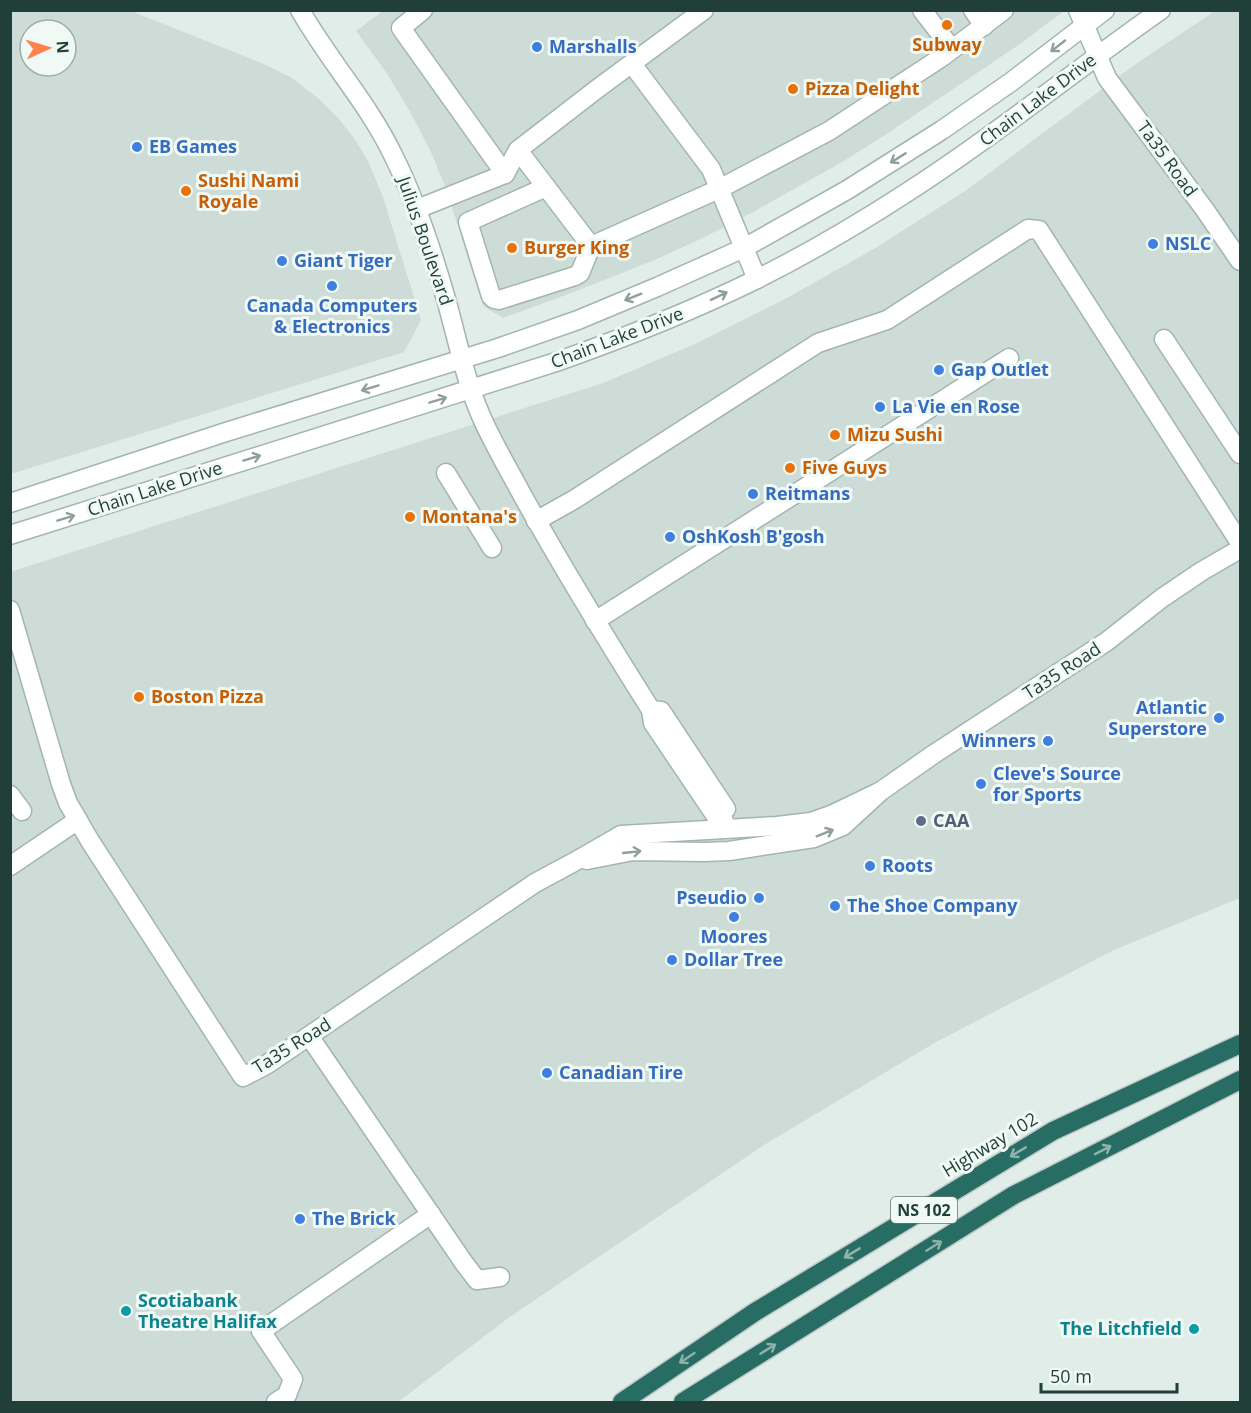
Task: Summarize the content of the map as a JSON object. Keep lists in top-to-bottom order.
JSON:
{
  "streets": {
    "highway": ["Highway 102", "NS 102"],
    "street": ["Chain Lake Drive", "Ta35 Road", "Julius Boulevard"]
  },
  "crossings": [
    ["Chain Lake Drive", "Ta35 Road"],
    ["Chain Lake Drive", "Julius Boulevard"],
    ["Ta35 Road", "Julius Boulevard"]
  ],
  "places": [
    "Subway",
    "Marshalls",
    "Pizza Delight",
    "EB Games",
    "Sushi Nami Royale",
    "NSLC",
    "Burger King",
    "Giant Tiger",
    "Canada Computers & Electronics",
    "Gap Outlet",
    "La Vie en Rose",
    "Mizu Sushi",
    "Five Guys",
    "Reitmans",
    "Montana's",
    "OshKosh B'gosh",
    "Boston Pizza",
    "Atlantic Superstore",
    "Winners",
    "Cleve's Source for Sports",
    "CAA",
    "Roots",
    "Pseudio",
    "The Shoe Company",
    "Moores",
    "Dollar Tree",
    "Canadian Tire",
    "The Brick",
    "Scotiabank Theatre Halifax",
    "The Litchfield"
  ],
  "scale_bar": "50 m",
  "north": "right"
}
